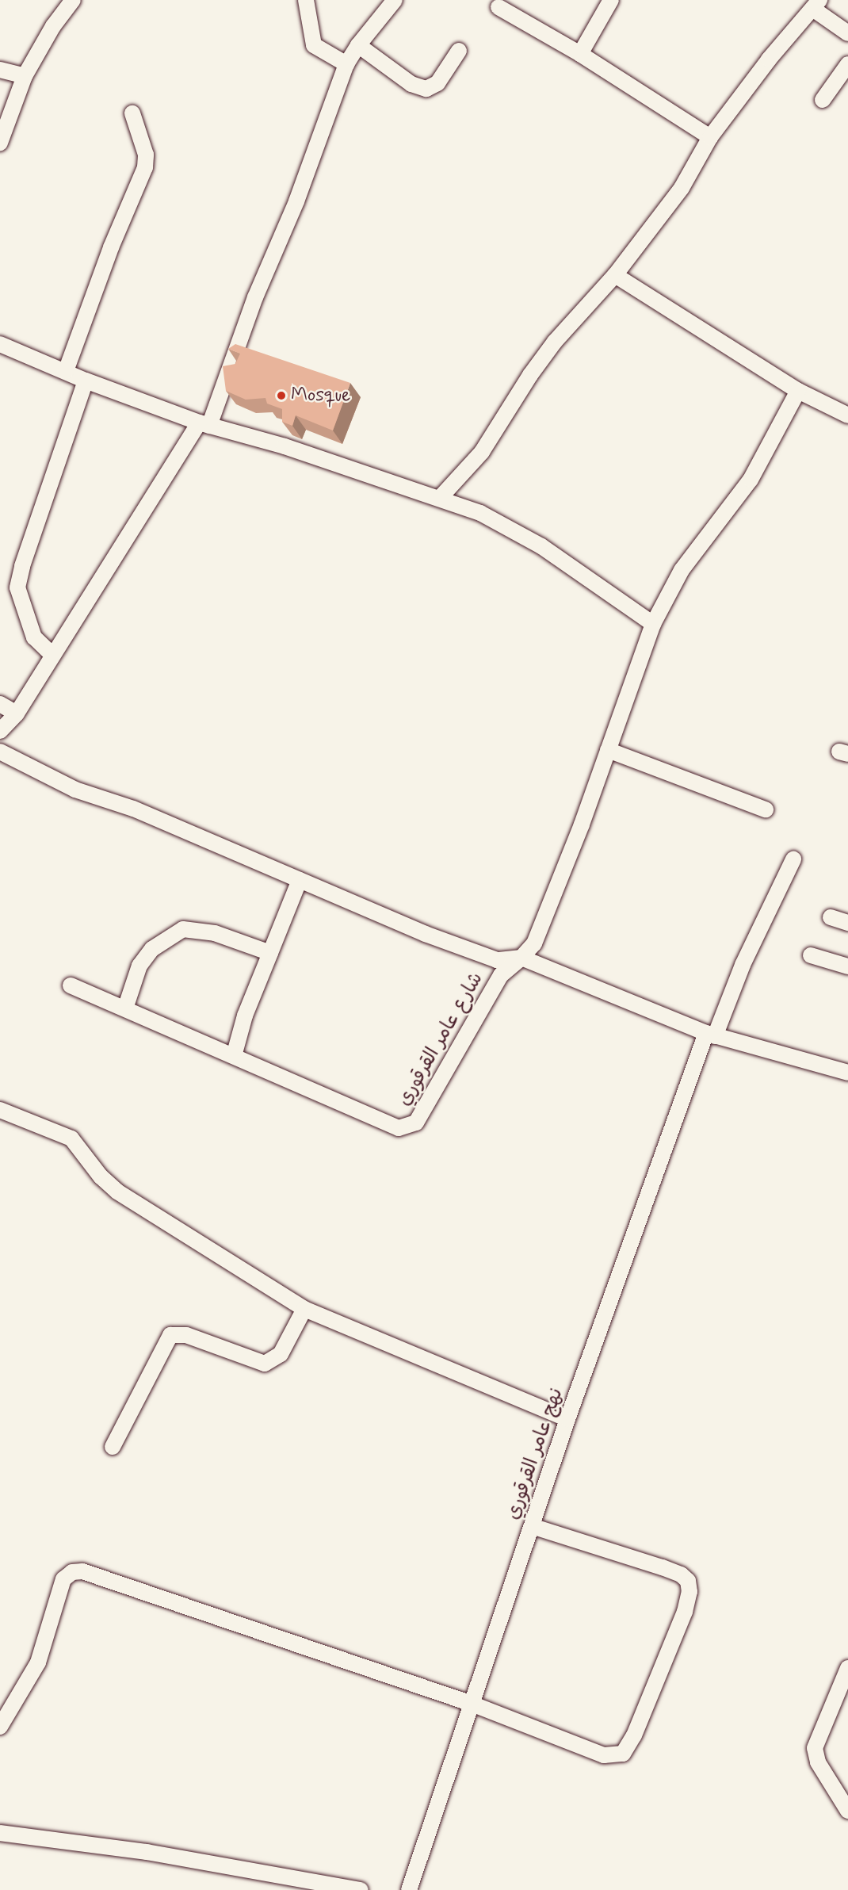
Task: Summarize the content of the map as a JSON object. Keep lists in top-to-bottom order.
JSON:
{
  "streets": {
    "street": ["شارع عامر القرقوري", "نهج عامر القرقوري"]
  },
  "places": ["Mosque"]
}
